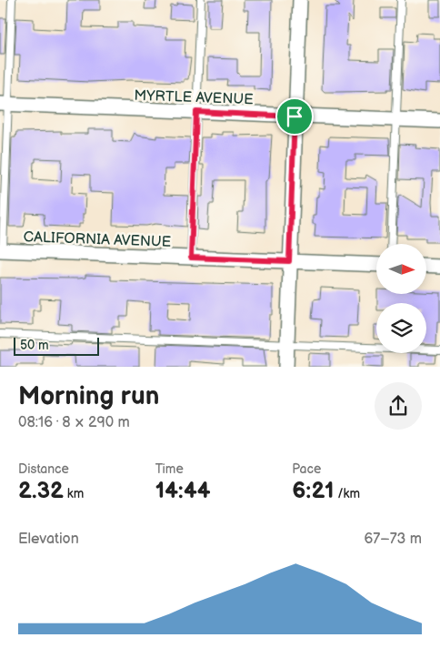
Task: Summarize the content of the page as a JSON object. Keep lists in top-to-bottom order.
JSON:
{
  "streets": {
    "street": ["MYRTLE AVENUE", "CALIFORNIA AVENUE"]
  },
  "scale_bar": "50 m",
  "north": "right",
  "page": {
    "scale": "50 m",
    "heading": ["Morning run", "08:16 · 8 × 290 m"],
    "stats": [
      ["Distance", "2.32 km"],
      ["Time", "14:44"],
      ["Pace", "6:21 /km"]
    ],
    "chart": ["Elevation", "67–73 m"]
  }
}
